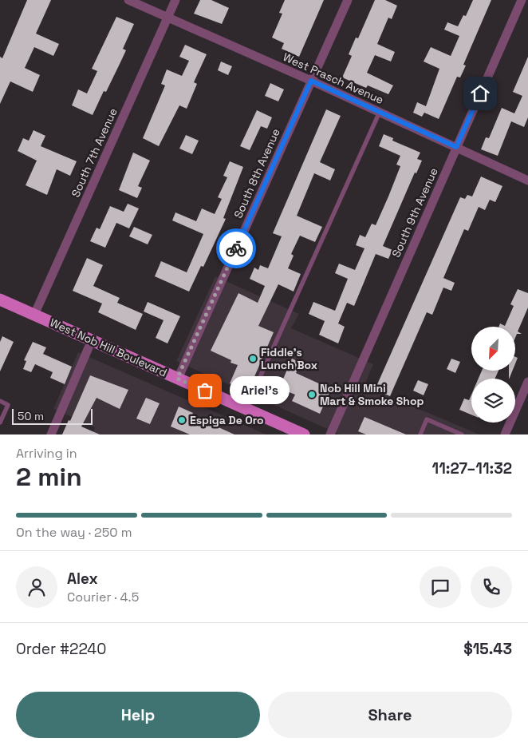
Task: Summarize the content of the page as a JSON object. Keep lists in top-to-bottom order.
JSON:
{
  "streets": {
    "main road": ["West Nob Hill Boulevard"],
    "street": [
      "West Prasch Avenue",
      "South 7th Avenue",
      "South 8th Avenue",
      "South 9th Avenue"
    ]
  },
  "crossings": [
    ["West Prasch Avenue", "South 7th Avenue"],
    ["West Prasch Avenue", "South 8th Avenue"],
    ["West Prasch Avenue", "South 9th Avenue"],
    ["South 7th Avenue", "West Nob Hill Boulevard"],
    ["South 8th Avenue", "West Nob Hill Boulevard"]
  ],
  "places": [
    "Fiddle's Lunch Box",
    "Ariel's",
    "Nob Hill Mini Mart & Smoke Shop",
    "Espiga De Oro"
  ],
  "scale_bar": "50 m",
  "north": "bottom left",
  "page": {
    "bubble": "Ariel's",
    "scale": "50 m",
    "heading": ["2 min", "Arriving in", "11:27–11:32"],
    "panel": [
      "Alex",
      "Courier · 4.5",
      "Order #2240",
      "$15.43"
    ],
    "bar": "On the way · 250 m",
    "buttons": ["Help", "Share"]
  }
}
